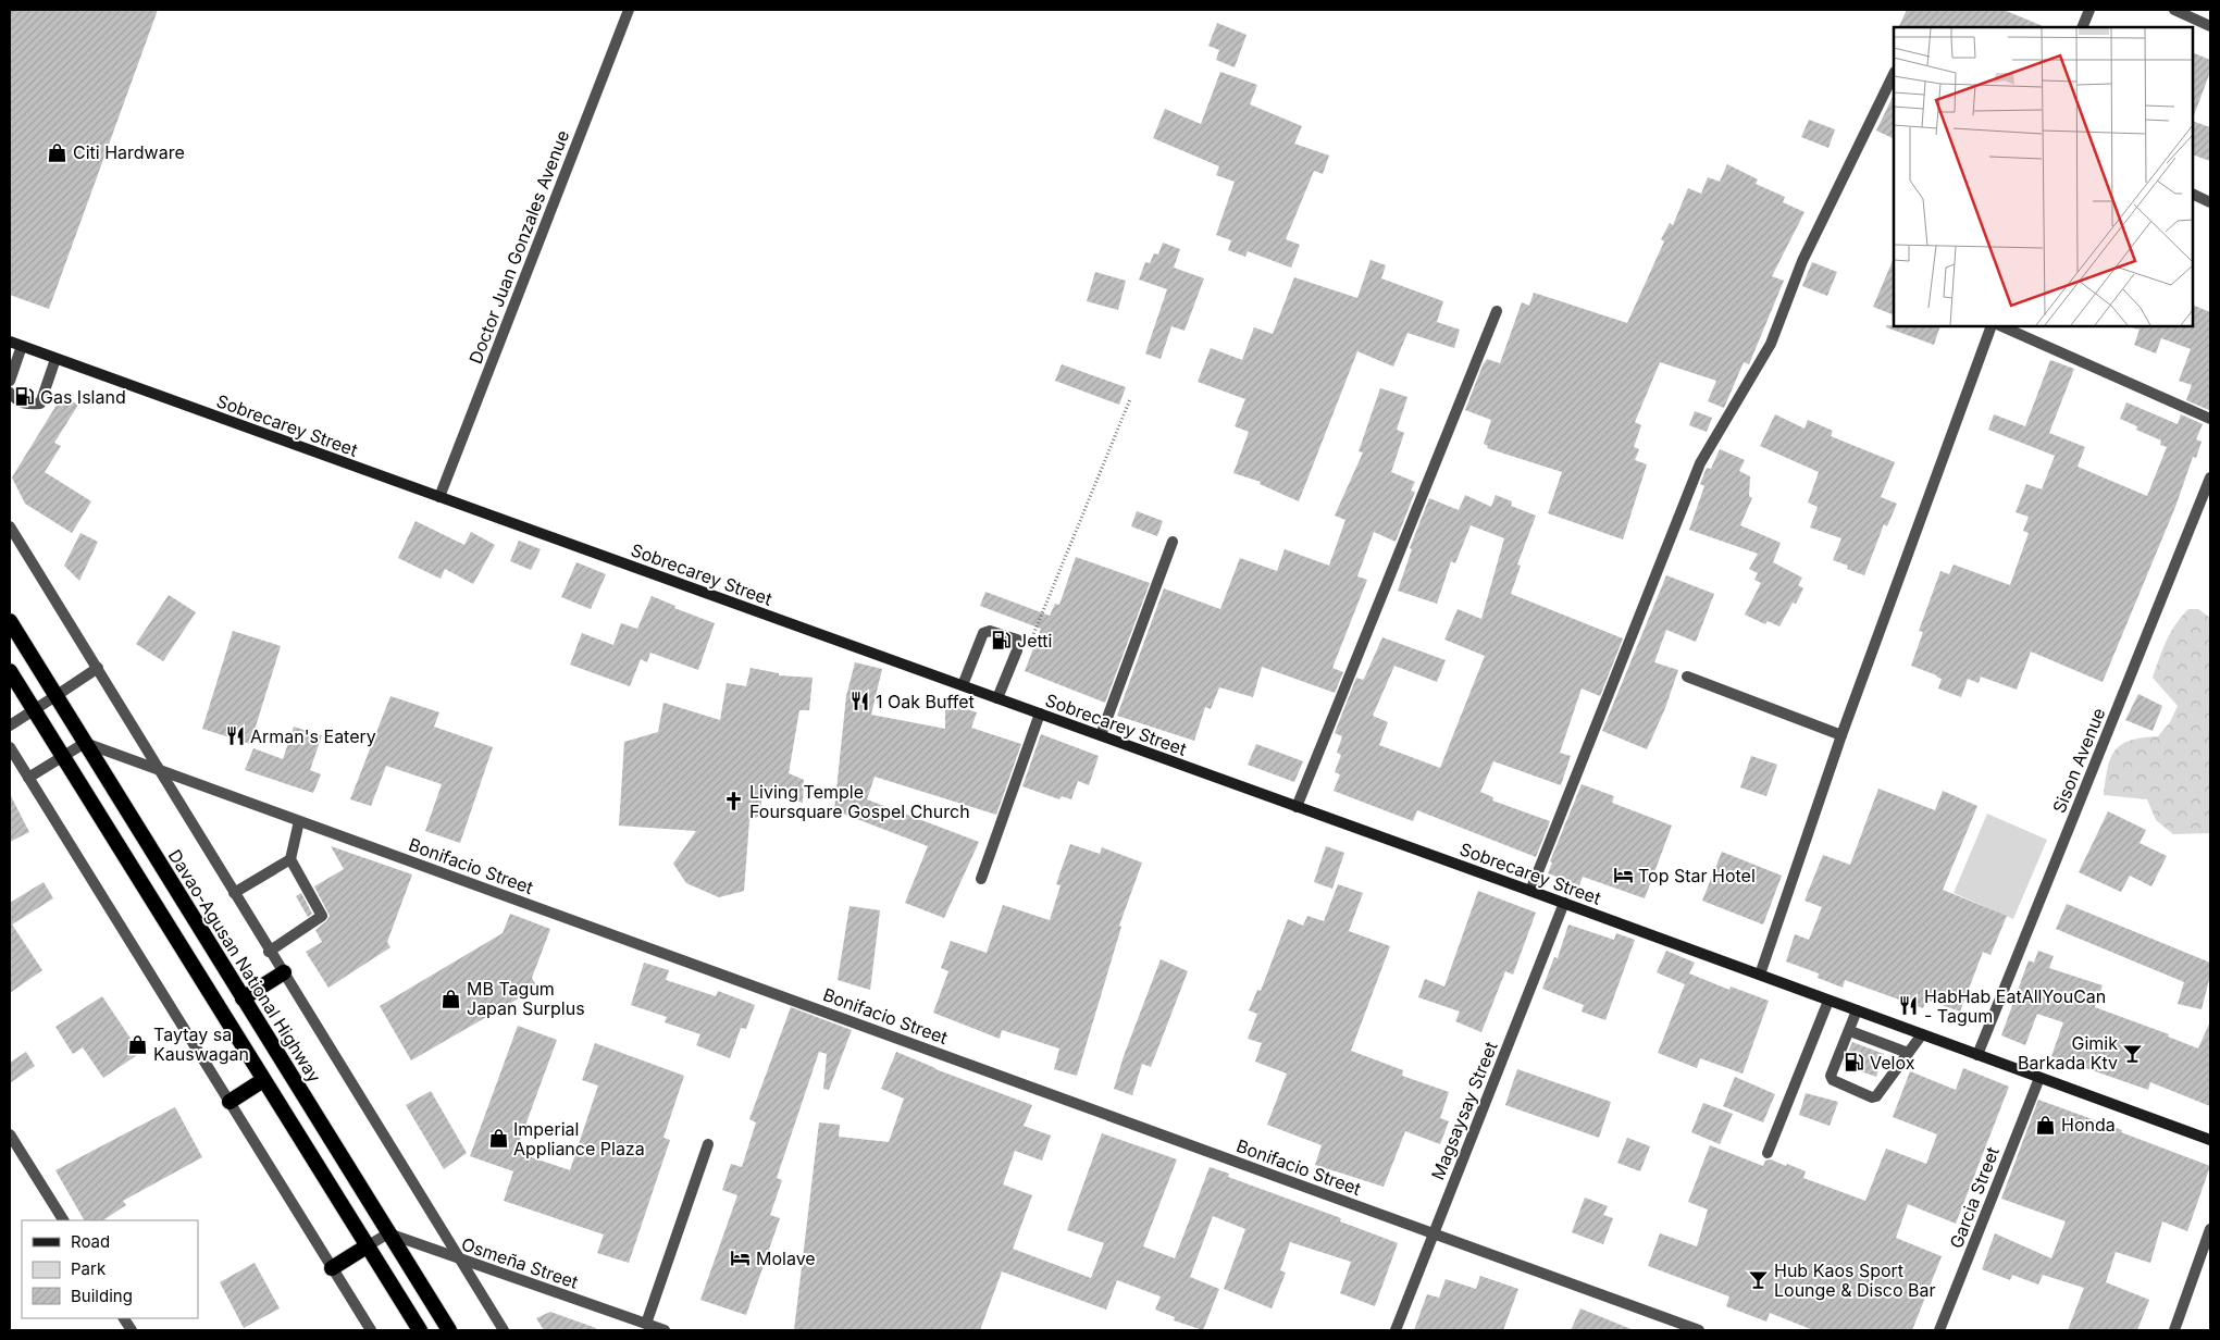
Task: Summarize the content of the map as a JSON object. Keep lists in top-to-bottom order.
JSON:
{
  "streets": {
    "highway": ["Davao-Agusan National Highway"],
    "main road": ["Sobrecarey Street"],
    "street": [
      "Doctor Juan Gonzales Avenue",
      "Sison Avenue",
      "Bonifacio Street",
      "Magsaysay Street",
      "Garcia Street",
      "Osmeña Street"
    ]
  },
  "crossings": [
    ["Doctor Juan Gonzales Avenue", "Sobrecarey Street"],
    ["Sobrecarey Street", "Sison Avenue"],
    ["Sobrecarey Street", "Magsaysay Street"],
    ["Sobrecarey Street", "Garcia Street"],
    ["Bonifacio Street", "Davao-Agusan National Highway"],
    ["Bonifacio Street", "Magsaysay Street"],
    ["Davao-Agusan National Highway", "Osmeña Street"]
  ],
  "places": {
    "shop": [
      "Citi Hardware",
      "MB Tagum Japan Surplus",
      "Taytay sa Kauswagan",
      "Honda",
      "Imperial Appliance Plaza"
    ],
    "fuel station": ["Gas Island", "Jetti", "Velox"],
    "restaurant": ["1 Oak Buffet", "Arman's Eatery", "HabHab EatAllYouCan - Tagum"],
    "church": ["Living Temple Foursquare Gospel Church"],
    "hotel": ["Top Star Hotel", "Molave"],
    "bar": ["Gimik Barkada Ktv", "Hub Kaos Sport Lounge & Disco Bar"]
  },
  "legend": ["Road", "Park", "Building"]
}
